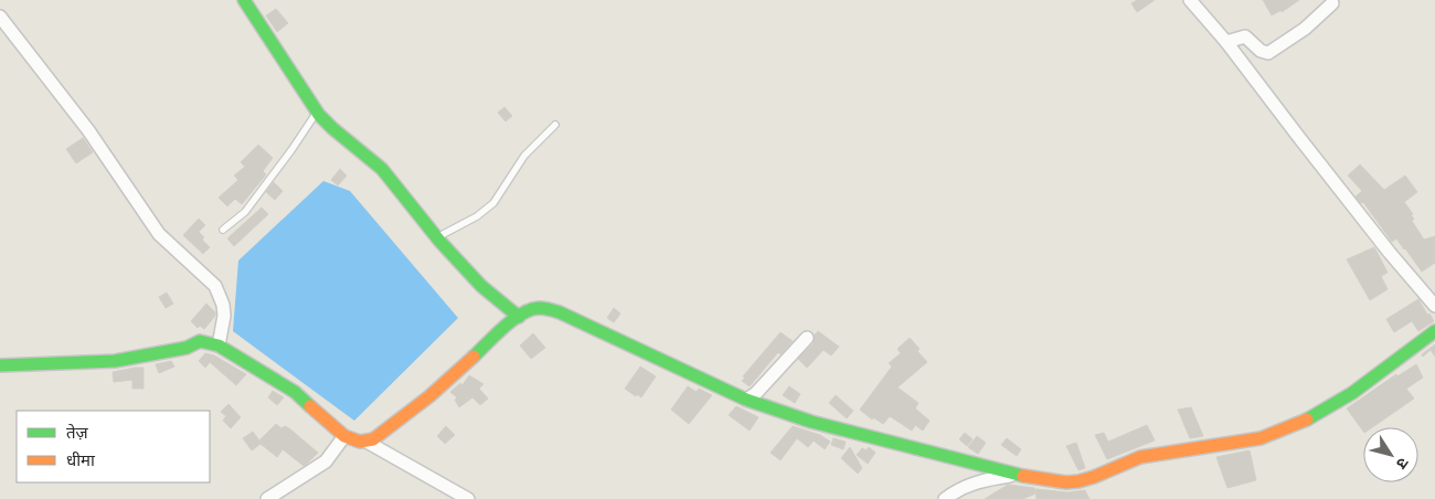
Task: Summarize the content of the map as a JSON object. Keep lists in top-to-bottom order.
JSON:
{
  "legend": ["तेज़", "धीमा"],
  "north": "bottom right"
}
